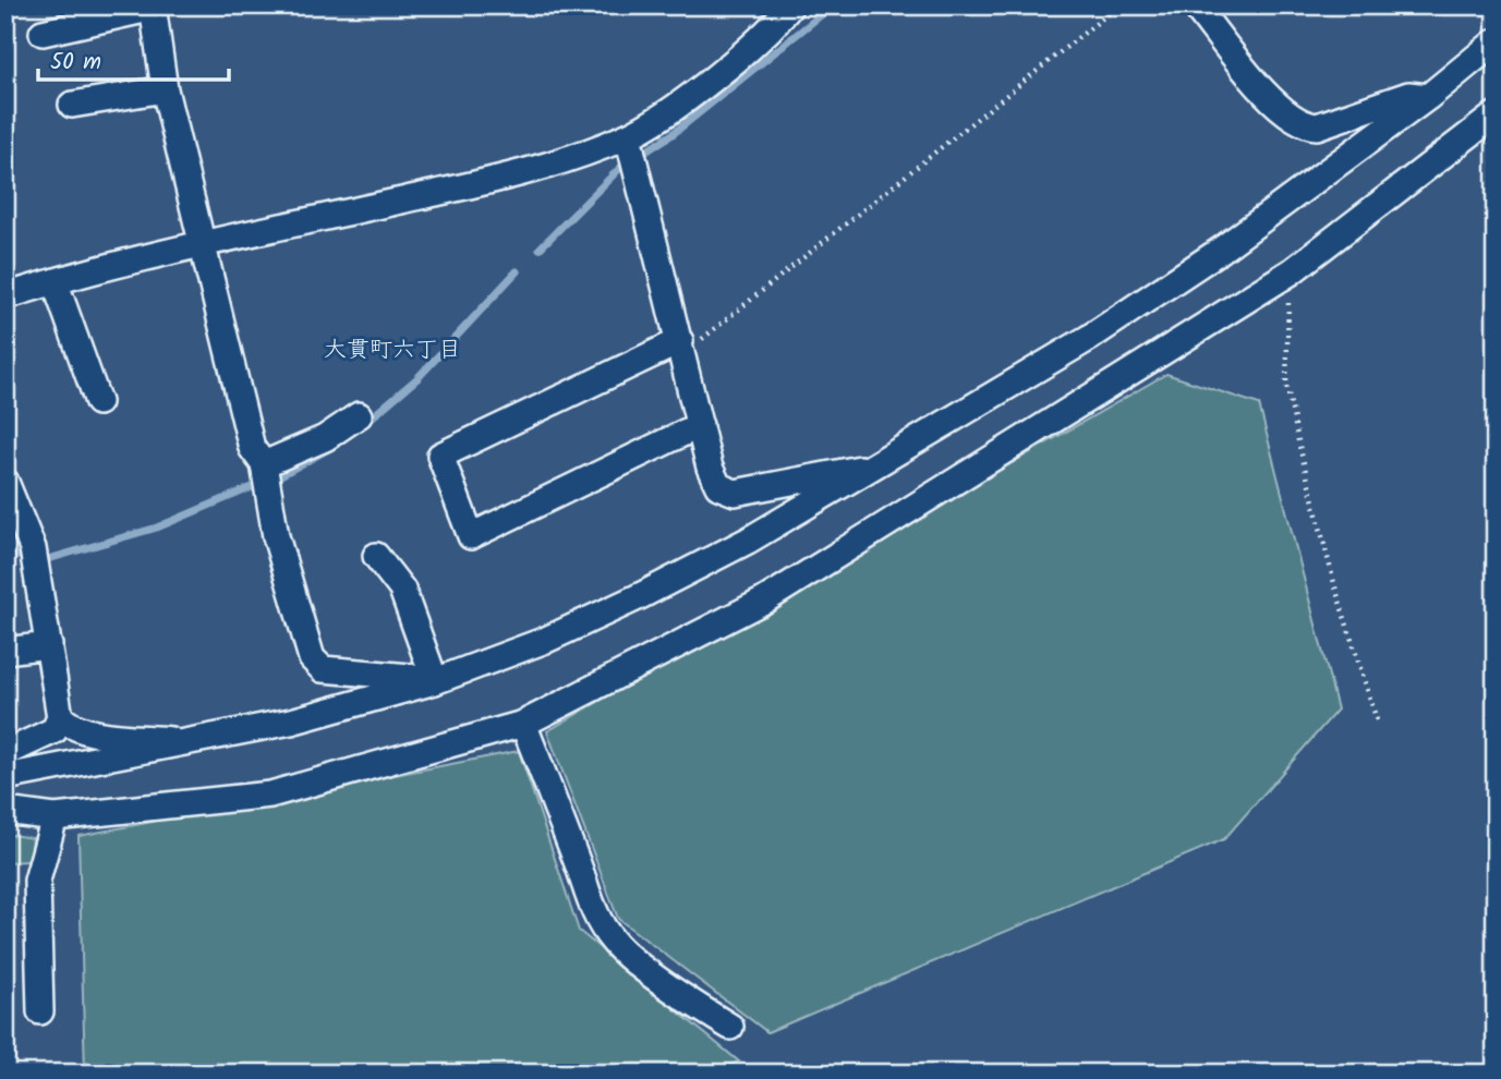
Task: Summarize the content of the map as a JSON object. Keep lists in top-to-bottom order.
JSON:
{
  "districts": ["大貫町六丁目"],
  "scale_bar": "50 m"
}
